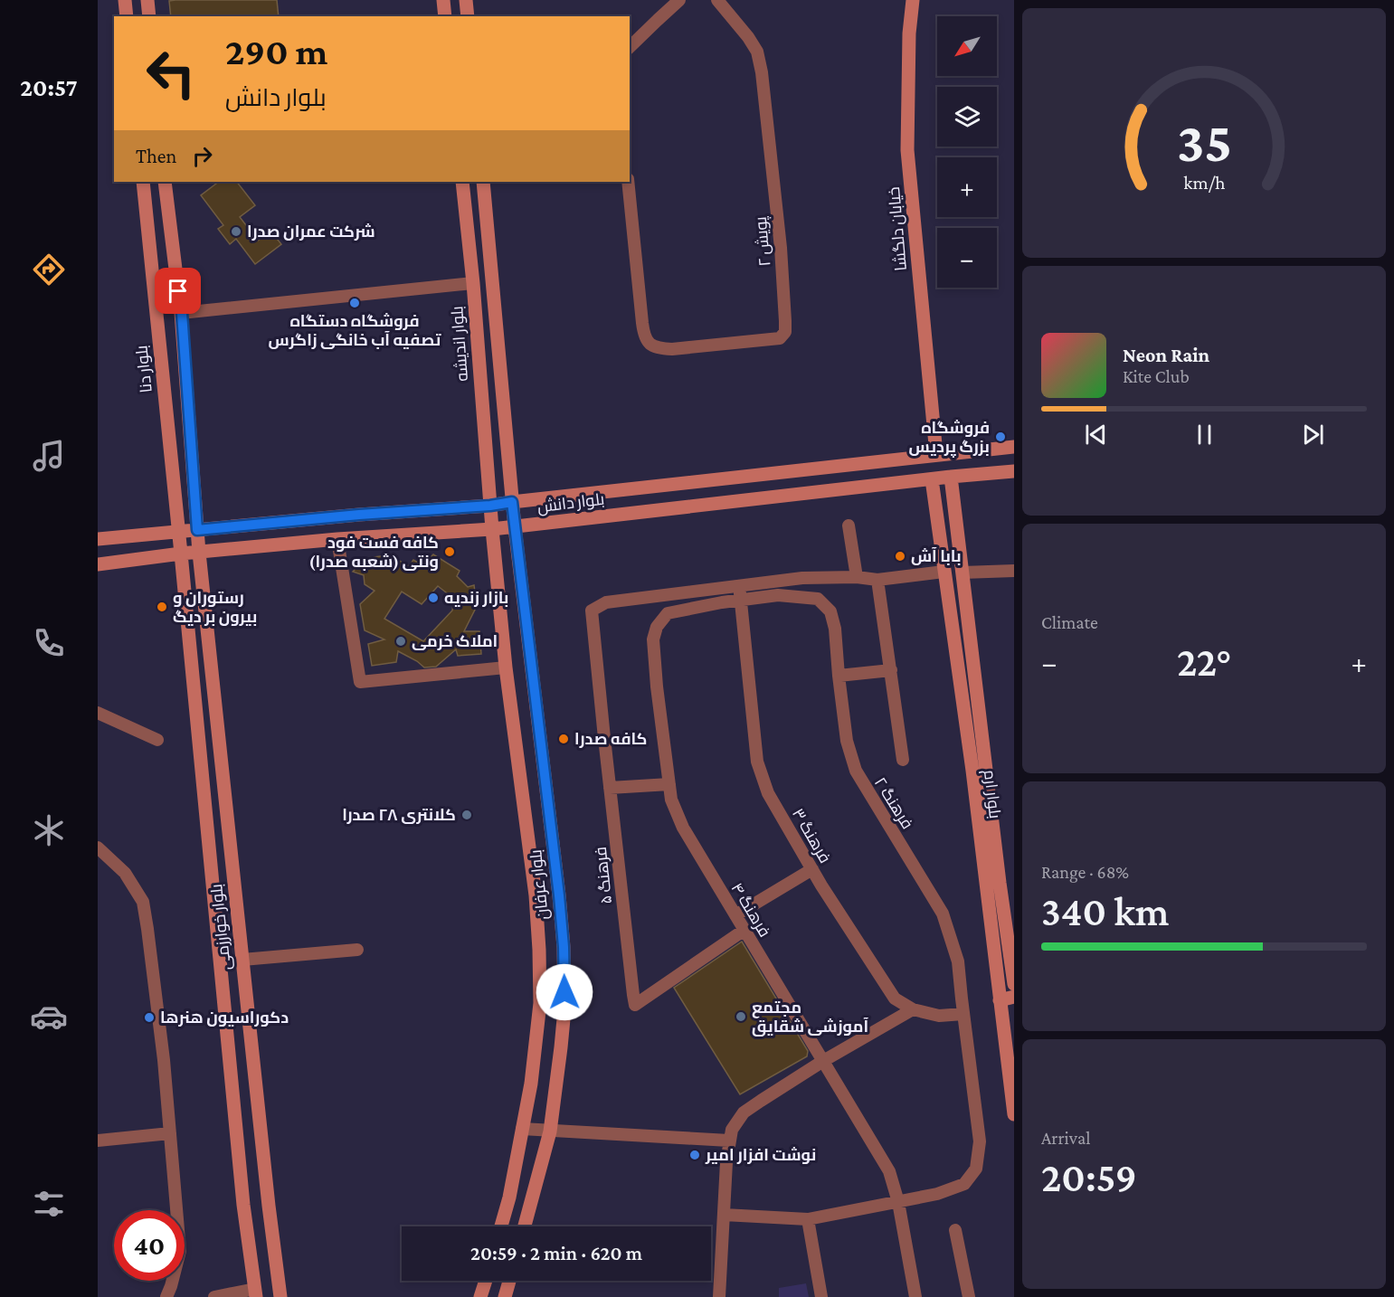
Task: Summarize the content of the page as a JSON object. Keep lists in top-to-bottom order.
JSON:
{
  "streets": {
    "main road": [
      "خیابان دلگشا",
      "بلوار اندیشه",
      "بلوار دنا",
      "بلوار دانش",
      "بلوار ارم",
      "بلوار عرفان",
      "بلوار خوارزمی"
    ],
    "street": [
      "پویش ۲",
      "فرهنگ ۲",
      "فرهنگ ۳",
      "فرهنگ ۵",
      "فرهنگ ۴"
    ]
  },
  "crossings": [
    ["خیابان دلگشا", "بلوار دانش"],
    ["بلوار اندیشه", "بلوار دانش"],
    ["بلوار اندیشه", "بلوار عرفان"],
    ["بلوار دنا", "بلوار دانش"],
    ["بلوار دنا", "بلوار خوارزمی"],
    ["بلوار دانش", "بلوار ارم"],
    ["بلوار دانش", "بلوار عرفان"],
    ["بلوار دانش", "بلوار خوارزمی"],
    ["فرهنگ ۲", "فرهنگ ۳"],
    ["فرهنگ ۲", "فرهنگ ۴"],
    ["فرهنگ ۳", "فرهنگ ۵"],
    ["فرهنگ ۵", "فرهنگ ۴"]
  ],
  "places": [
    "شرکت عمران صدرا",
    "فروشگاه دستگاه تصفیه آب خانگی زاگرس",
    "فروشگاه بزرگ پردیس",
    "کافه فست فود ونتی (شعبه صدرا)",
    "بابا آش",
    "بازار زندیه",
    "رستوران و بیرون بر دیگ",
    "املاک خرمی",
    "کافه صدرا",
    "کلانتری ۲۸ صدرا",
    "مجتمع آموزشی شقایق",
    "دکوراسیون هنرها",
    "نوشت افزار امیر"
  ],
  "north": "bottom left",
  "page": {
    "tabs": "20:57",
    "map_buttons": ["+", "−"],
    "turn": ["290 m", "بلوار دانش"],
    "then": "Then",
    "song": ["Neon Rain", "Kite Club"],
    "tile": [
      "Climate",
      ["Range · 68%", "340 km"],
      ["Arrival", "20:59"]
    ],
    "heat": ["−", "22°", "+"],
    "limit": "40",
    "trip": "20:59 · 2 min · 620 m",
    "gauge": ["35", "km/h"]
  }
}
